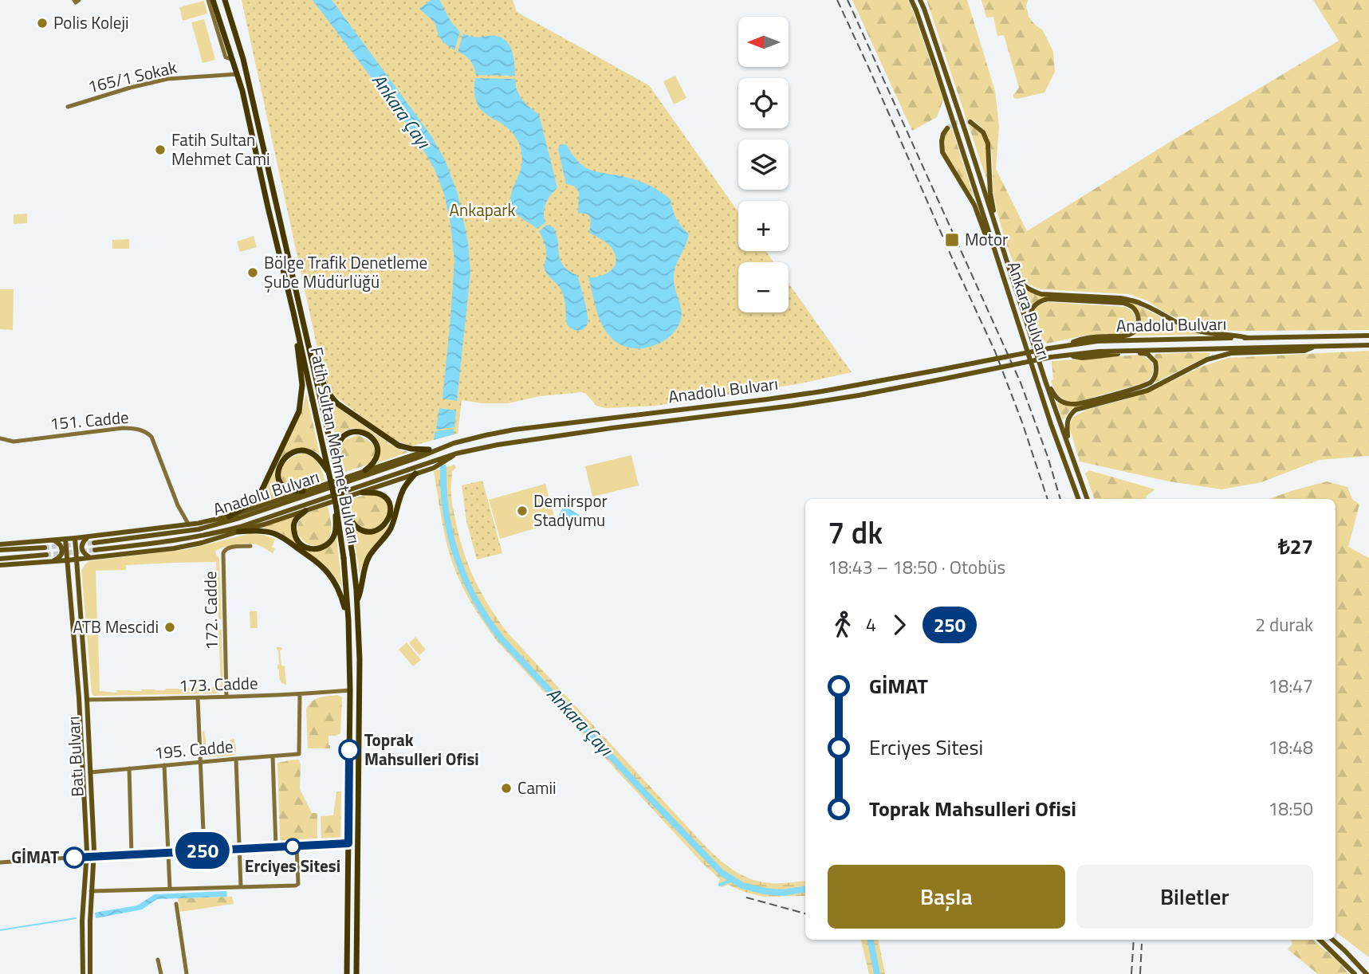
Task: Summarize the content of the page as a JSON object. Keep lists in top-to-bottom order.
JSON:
{
  "streets": {
    "highway": ["Fatih Sultan Mehmet Bulvarı"],
    "main road": ["Ankara Bulvarı", "Anadolu Bulvarı", "Batı Bulvarı"],
    "street": [
      "165/1 Sokak",
      "151. Cadde",
      "172. Cadde",
      "173. Cadde",
      "195. Cadde"
    ]
  },
  "crossings": [
    ["165/1 Sokak", "Fatih Sultan Mehmet Bulvarı"],
    ["Fatih Sultan Mehmet Bulvarı", "173. Cadde"],
    ["172. Cadde", "173. Cadde"],
    ["173. Cadde", "195. Cadde"],
    ["173. Cadde", "Batı Bulvarı"],
    ["195. Cadde", "Batı Bulvarı"]
  ],
  "water": ["Ankara Çayı"],
  "parks": ["Ankapark"],
  "places": {
    "other": [
      "Polis Koleji",
      "Fatih Sultan Mehmet Cami",
      "Bölge Trafik Denetleme Şube Müdürlüğü",
      "Demirspor Stadyumu",
      "ATB Mescidi",
      "Toprak Mahsulleri Ofisi",
      "Camii",
      "Erciyes Sitesi",
      "GİMAT"
    ],
    "transit": ["Motor"]
  },
  "lines": ["bus line 250"],
  "north": "left",
  "page": {
    "on_map": "250",
    "map_buttons": ["+", "−"],
    "heading": ["7 dk", "18:43 – 18:50 · Otobüs", "₺27"],
    "legs": ["4", "250", "2 durak"],
    "list": [
      {
        "name": "GİMAT",
        "value": "18:47"
      },
      {
        "name": "Erciyes Sitesi",
        "value": "18:48"
      },
      {
        "name": "Toprak Mahsulleri Ofisi",
        "value": "18:50"
      }
    ],
    "buttons": ["Başla", "Biletler"]
  }
}
